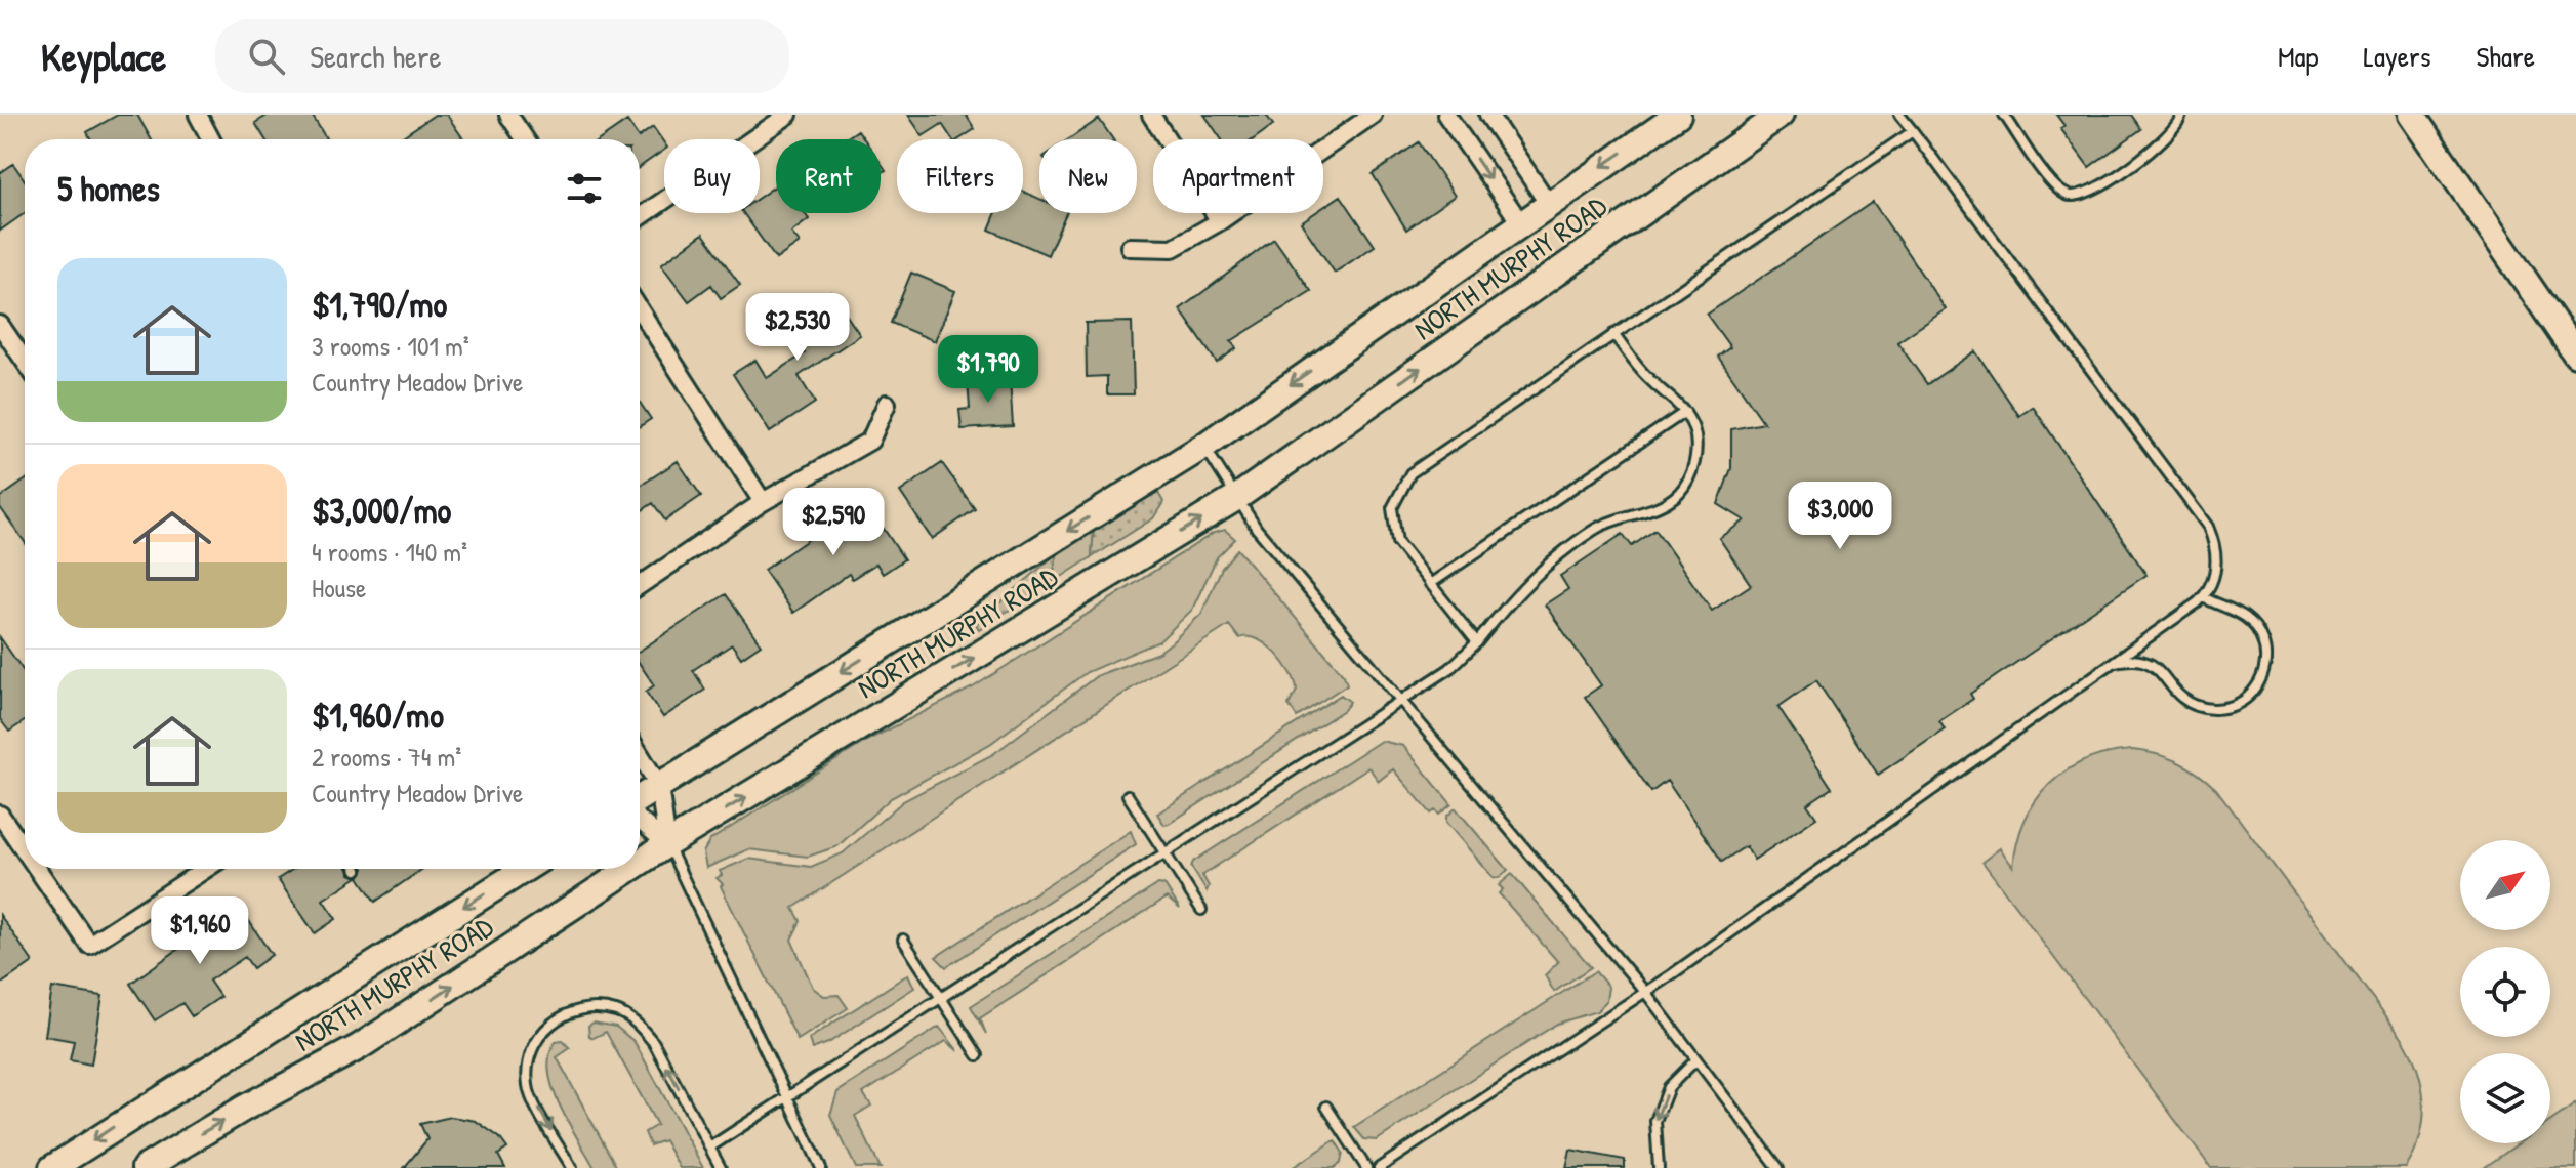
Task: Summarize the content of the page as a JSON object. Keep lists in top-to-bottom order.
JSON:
{
  "streets": {
    "main road": ["NORTH MURPHY ROAD"]
  },
  "north": "top right",
  "page": {
    "header": "Keyplace",
    "search": "Search here",
    "nav": ["Map", "Layers", "Share"],
    "chip": [
      "Buy",
      "Rent",
      "Filters",
      "New",
      "Apartment"
    ],
    "heading": "5 homes",
    "list": [
      {
        "name": "$1,790/mo",
        "note": "3 rooms · 101 m² · Country Meadow Drive"
      },
      {
        "name": "$3,000/mo",
        "note": "4 rooms · 140 m² · House"
      },
      {
        "name": "$1,960/mo",
        "note": "2 rooms · 74 m² · Country Meadow Drive"
      }
    ],
    "price": [
      "$2,530",
      "$1,790",
      "$3,000",
      "$2,590",
      "$1,960"
    ]
  }
}
